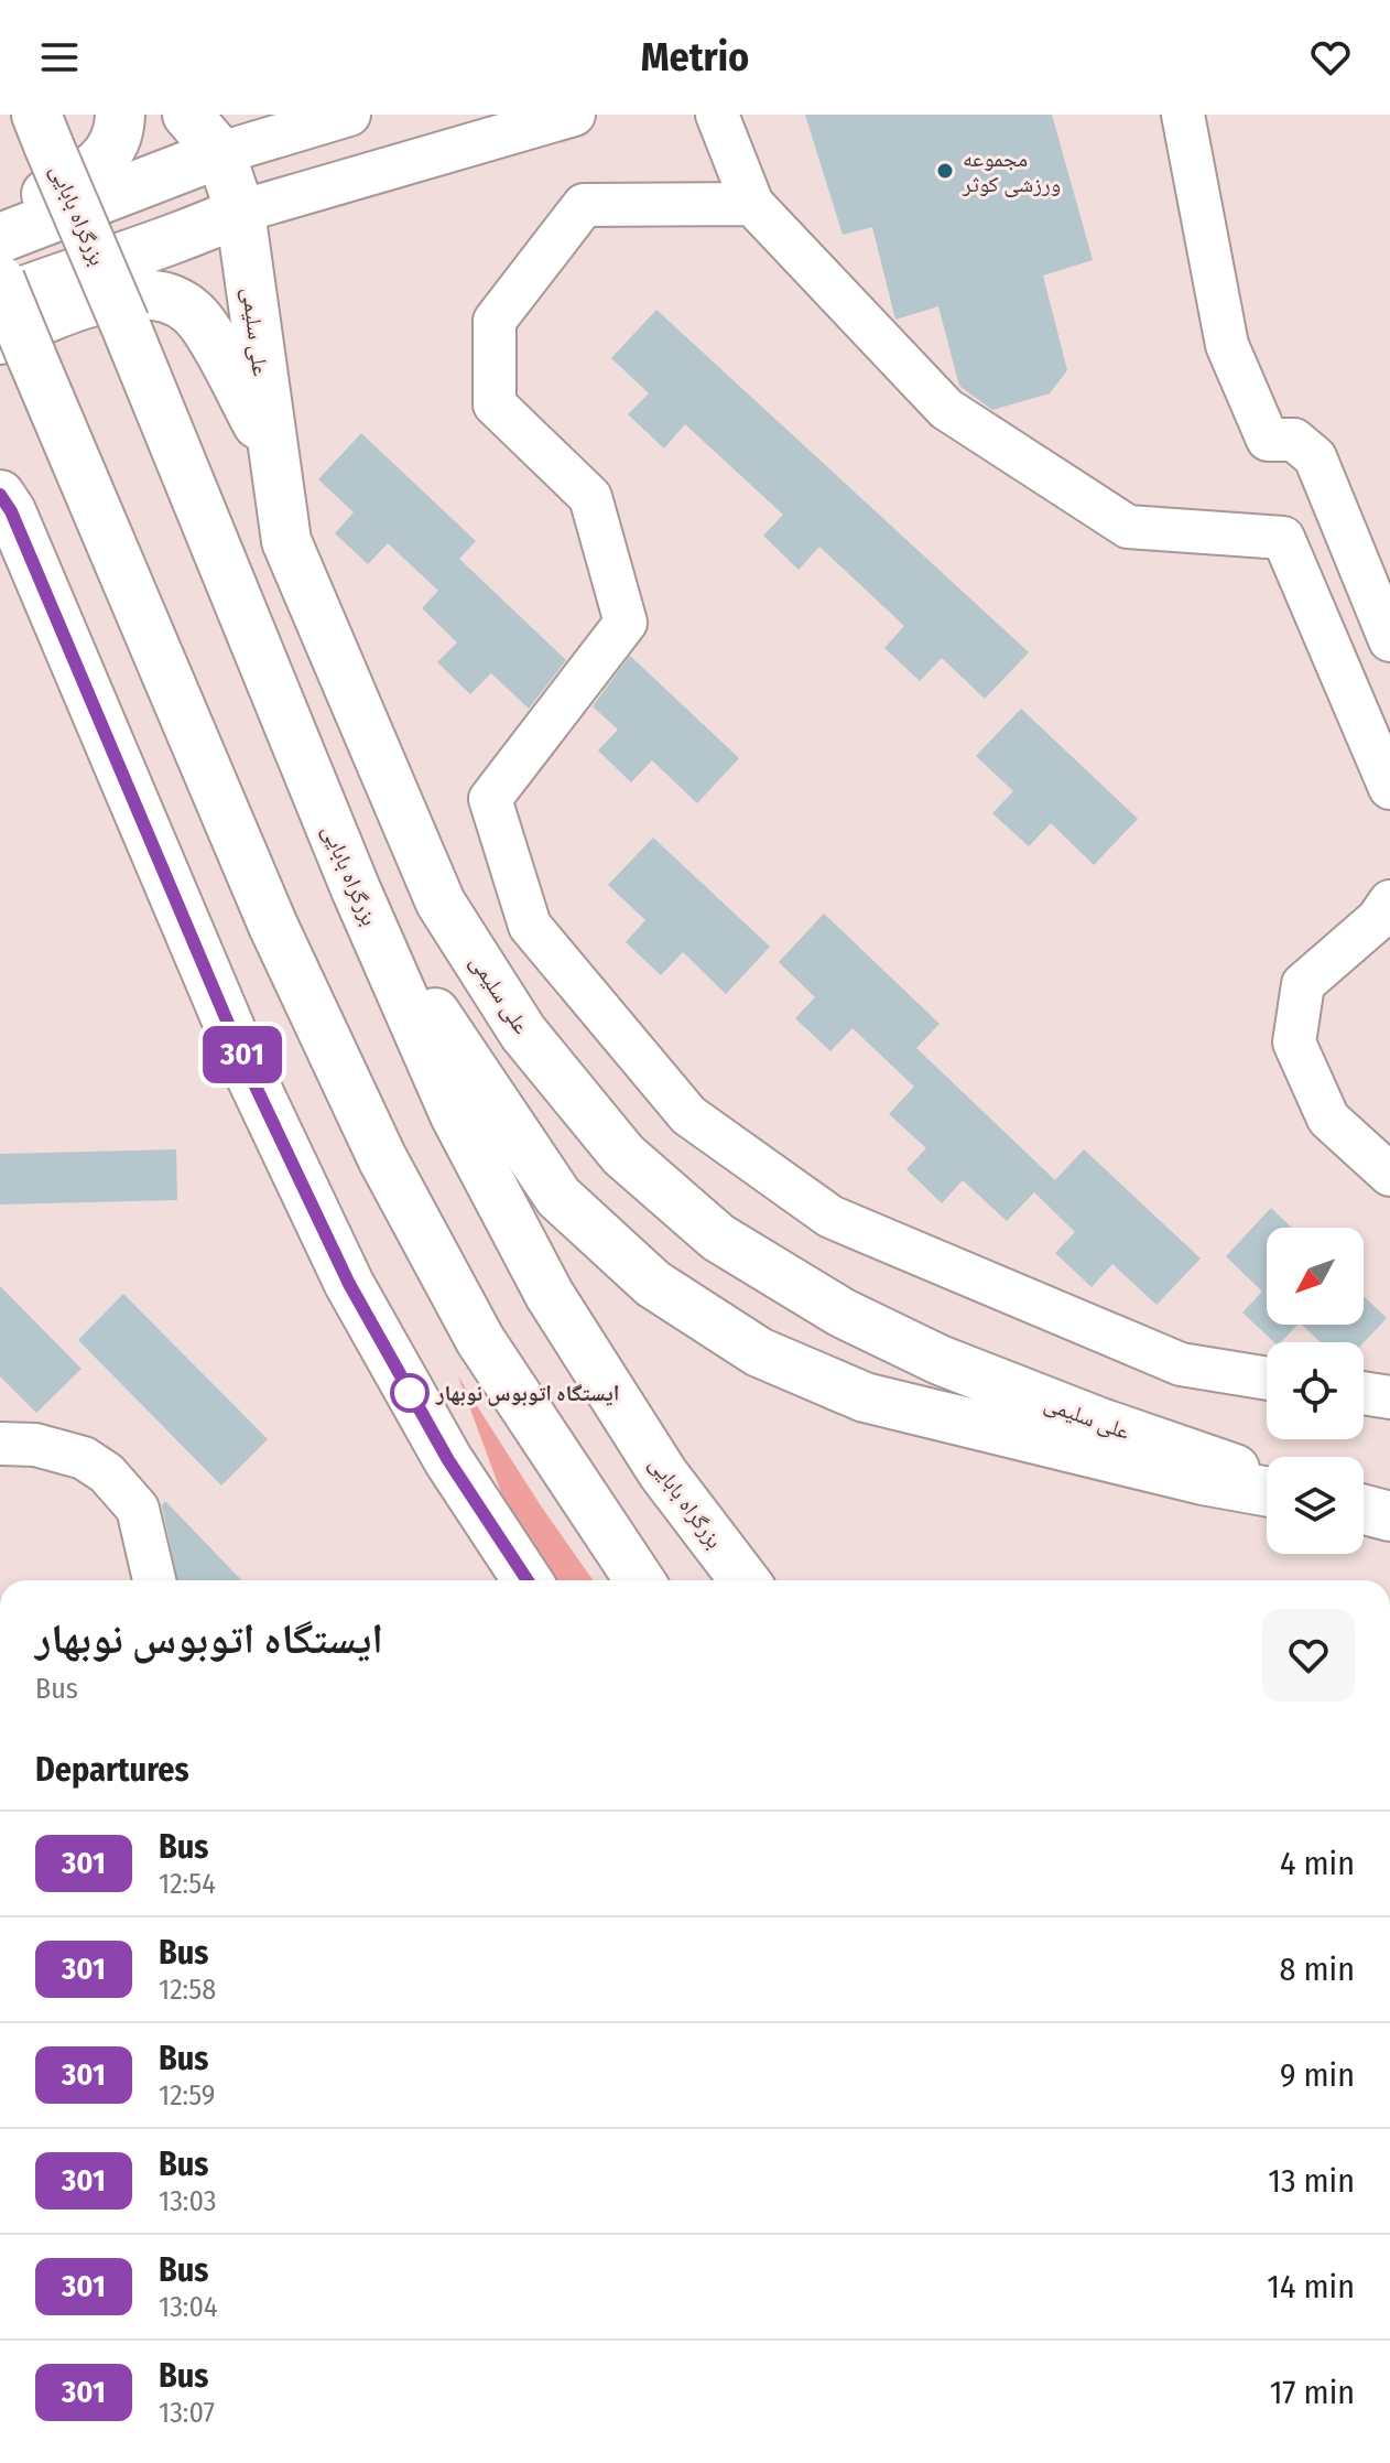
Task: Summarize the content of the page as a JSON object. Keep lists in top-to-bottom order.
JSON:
{
  "streets": {
    "main road": ["بزرگراه بابایی", "علی سلیمی"]
  },
  "places": ["مجموعه ورزشی کوثر", "ایستگاه اتوبوس نوبهار"],
  "lines": ["bus line 301"],
  "north": "bottom left",
  "page": {
    "header": "Metrio",
    "on_map": "301",
    "heading": [
      ["ایستگاه اتوبوس نوبهار", "Bus"],
      "Departures"
    ],
    "list": [
      {
        "mark": "301",
        "name": "Bus",
        "note": "12:54",
        "value": "4 min"
      },
      {
        "mark": "301",
        "name": "Bus",
        "note": "12:58",
        "value": "8 min"
      },
      {
        "mark": "301",
        "name": "Bus",
        "note": "12:59",
        "value": "9 min"
      },
      {
        "mark": "301",
        "name": "Bus",
        "note": "13:03",
        "value": "13 min"
      },
      {
        "mark": "301",
        "name": "Bus",
        "note": "13:04",
        "value": "14 min"
      },
      {
        "mark": "301",
        "name": "Bus",
        "note": "13:07",
        "value": "17 min"
      }
    ]
  }
}
